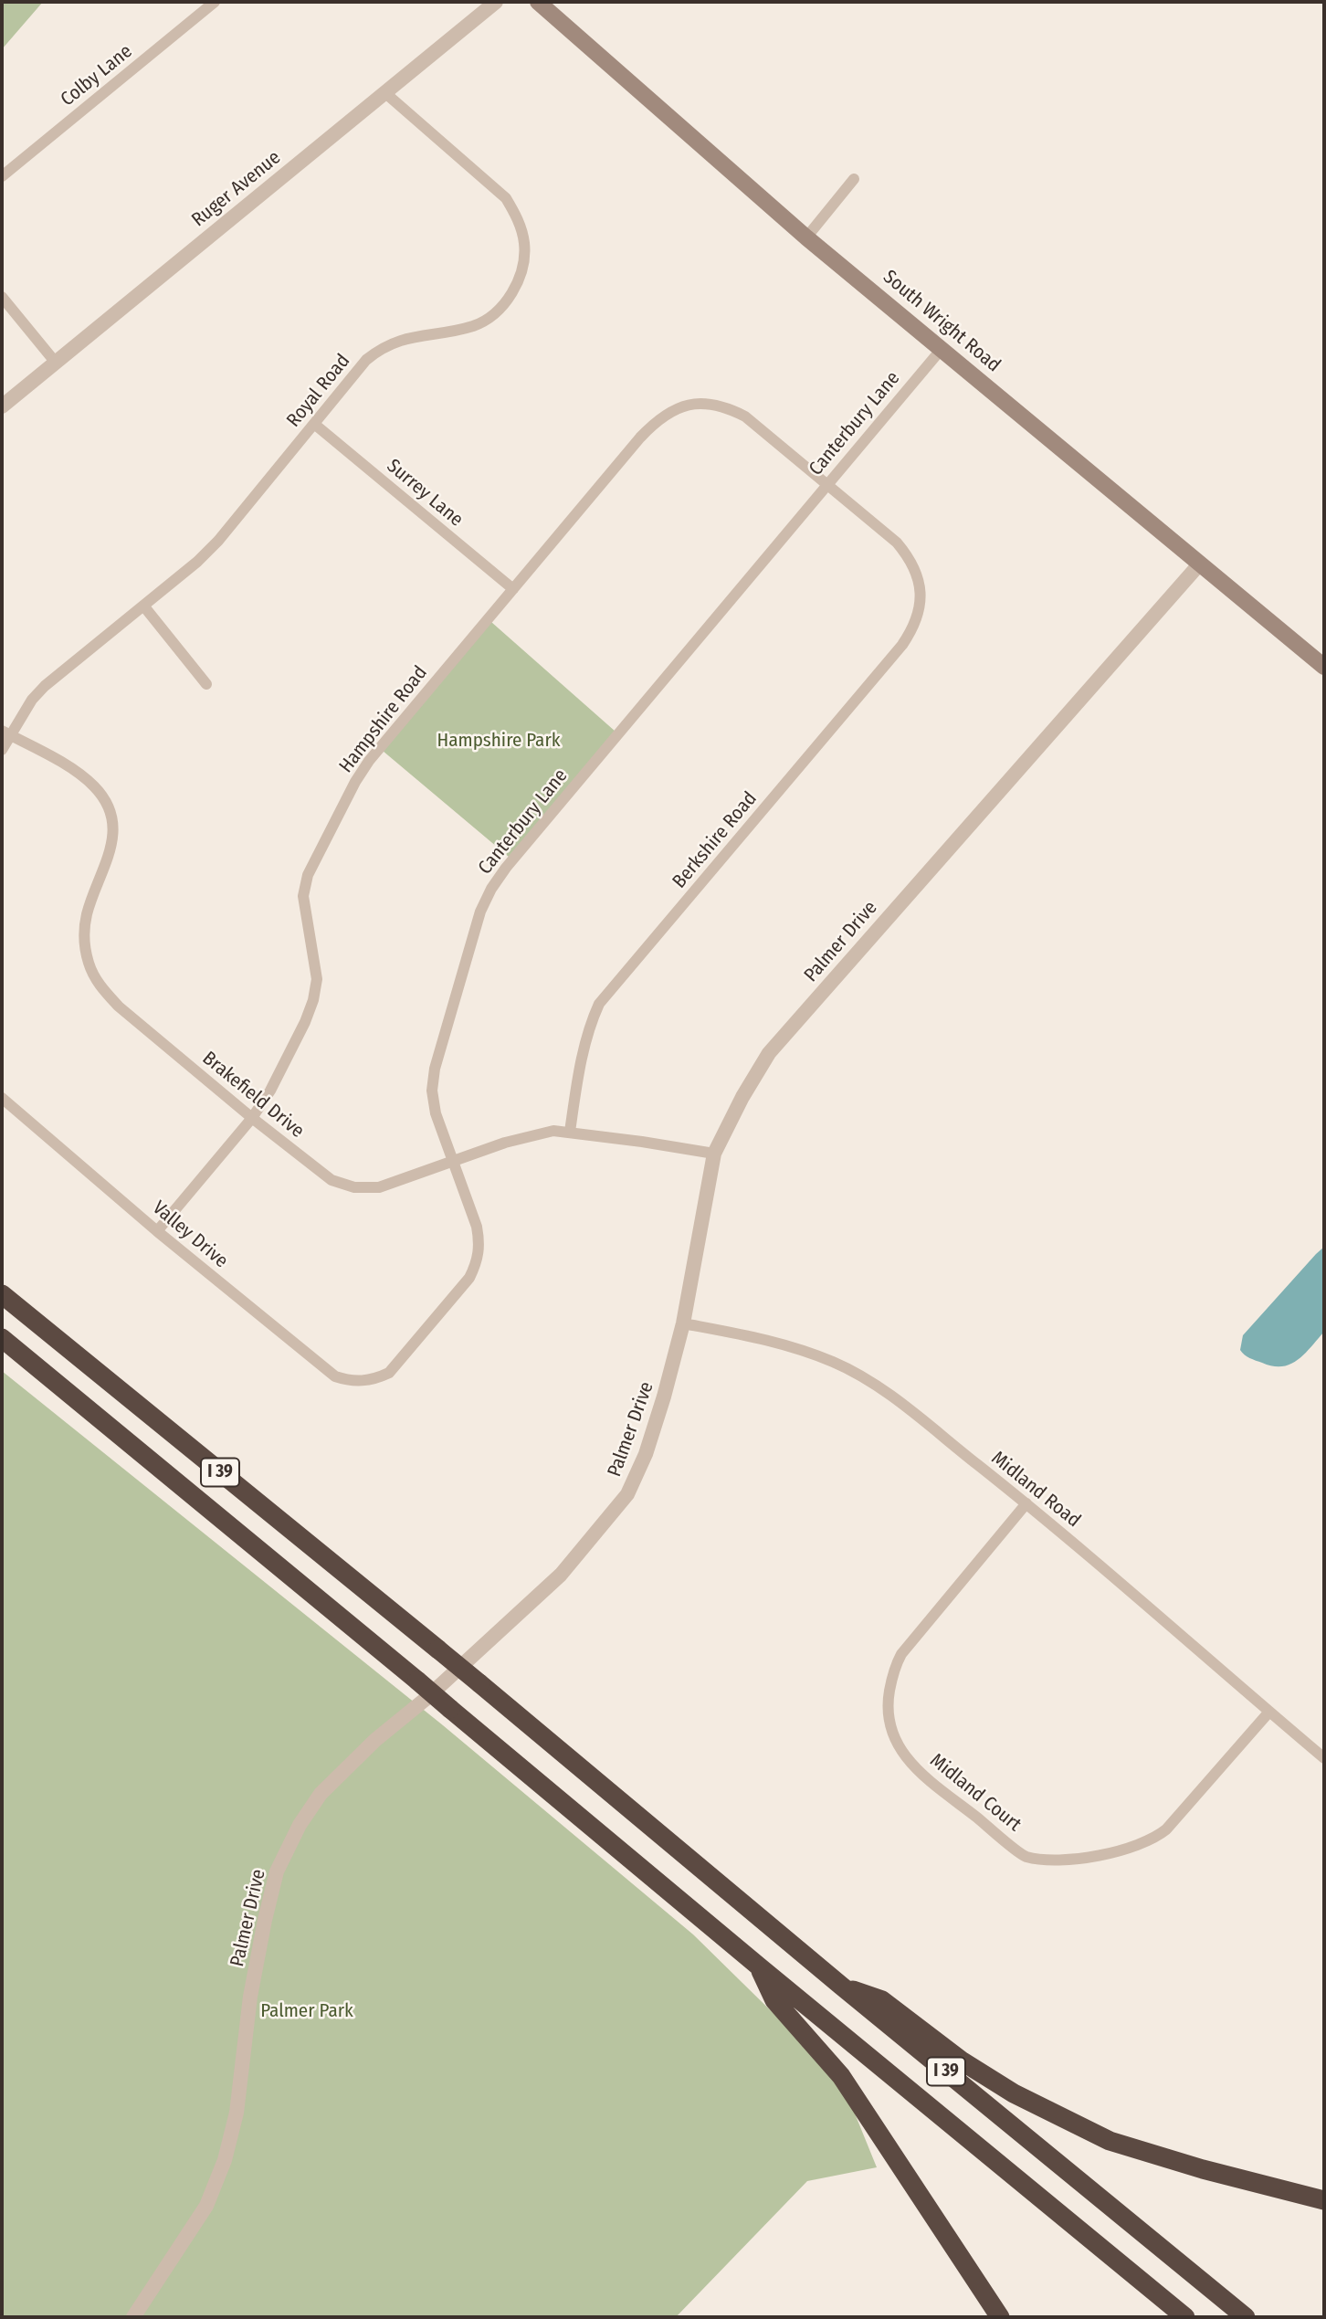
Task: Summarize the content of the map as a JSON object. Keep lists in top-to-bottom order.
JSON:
{
  "streets": {
    "highway": ["I 39"],
    "main road": ["South Wright Road"],
    "street": [
      "Colby Lane",
      "Ruger Avenue",
      "Royal Road",
      "Canterbury Lane",
      "Surrey Lane",
      "Hampshire Road",
      "Berkshire Road",
      "Palmer Drive",
      "Brakefield Drive",
      "Valley Drive",
      "Midland Road",
      "Midland Court"
    ]
  },
  "crossings": [
    ["Ruger Avenue", "Royal Road"],
    ["South Wright Road", "Canterbury Lane"],
    ["South Wright Road", "Palmer Drive"],
    ["Royal Road", "Surrey Lane"],
    ["Royal Road", "Brakefield Drive"],
    ["Canterbury Lane", "Hampshire Road"],
    ["Canterbury Lane", "Berkshire Road"],
    ["Canterbury Lane", "Brakefield Drive"],
    ["Canterbury Lane", "Valley Drive"],
    ["Surrey Lane", "Hampshire Road"],
    ["Hampshire Road", "Berkshire Road"],
    ["Hampshire Road", "Brakefield Drive"],
    ["Hampshire Road", "Valley Drive"],
    ["Berkshire Road", "Brakefield Drive"],
    ["Palmer Drive", "Brakefield Drive"],
    ["Palmer Drive", "Midland Road"],
    ["Midland Road", "Midland Court"]
  ],
  "parks": ["Hampshire Park", "Palmer Park"]
}
